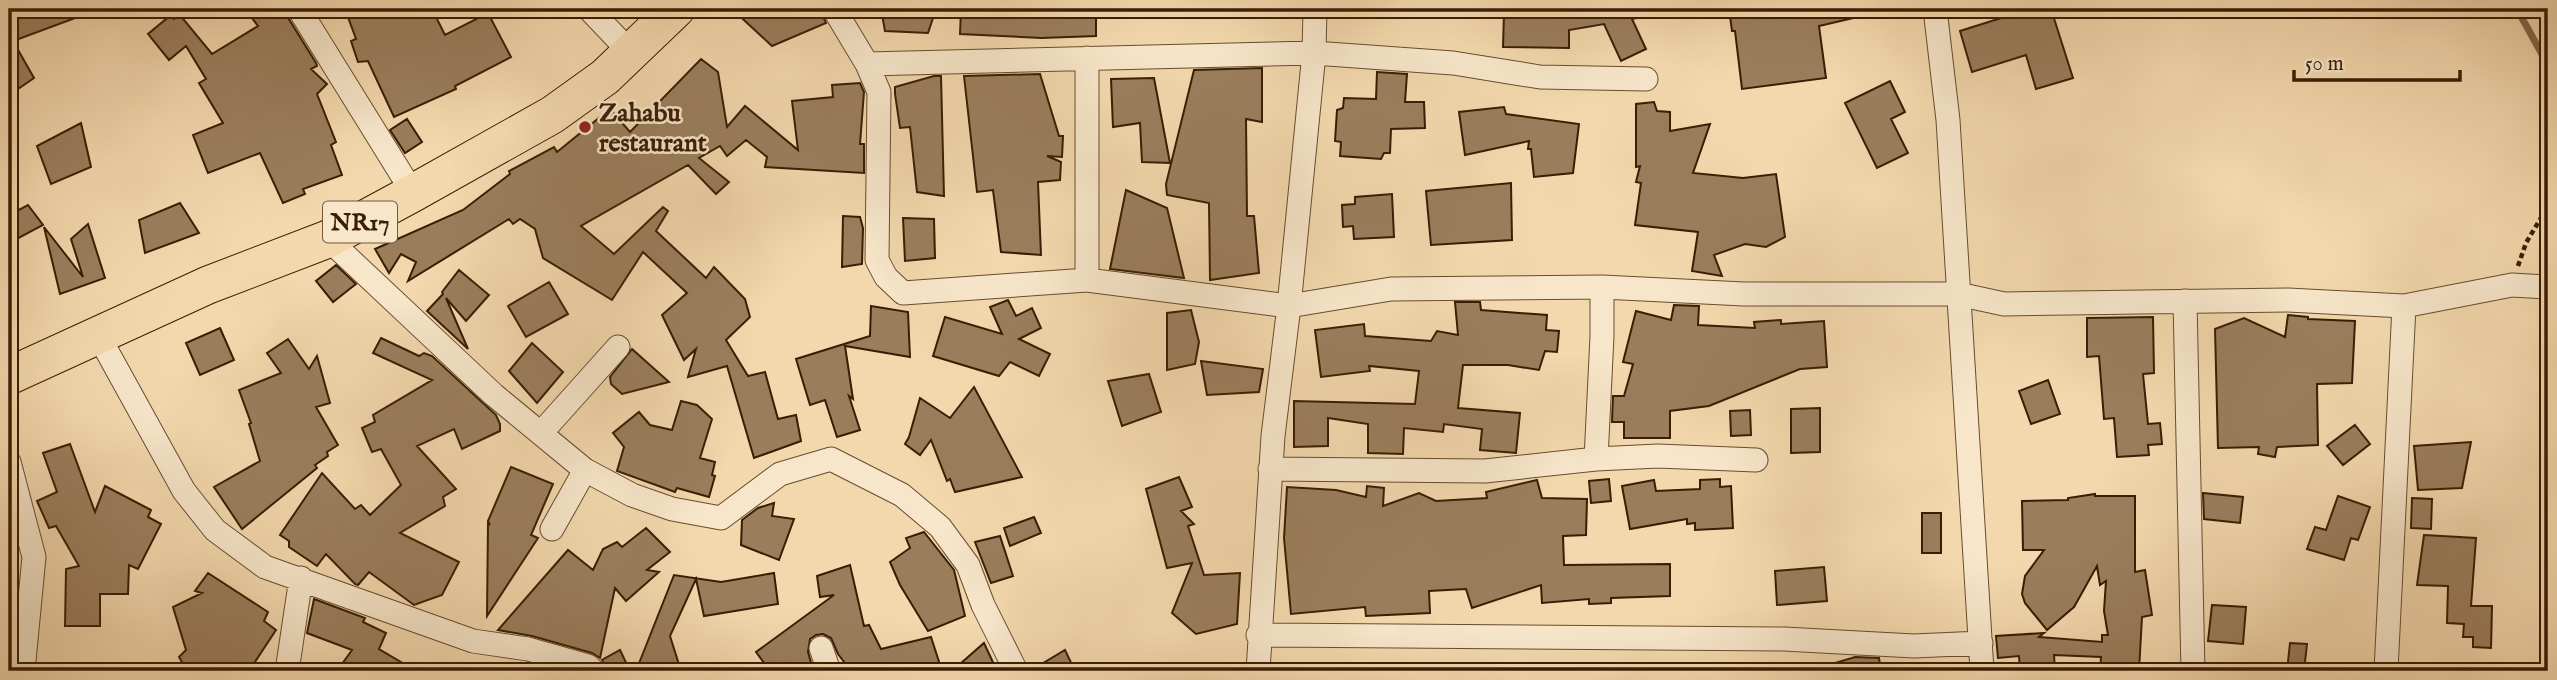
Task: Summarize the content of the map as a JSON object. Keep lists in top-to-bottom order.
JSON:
{
  "streets": {
    "main road": ["NR17"]
  },
  "places": ["Zahabu restaurant"],
  "scale_bar": "50 m"
}
